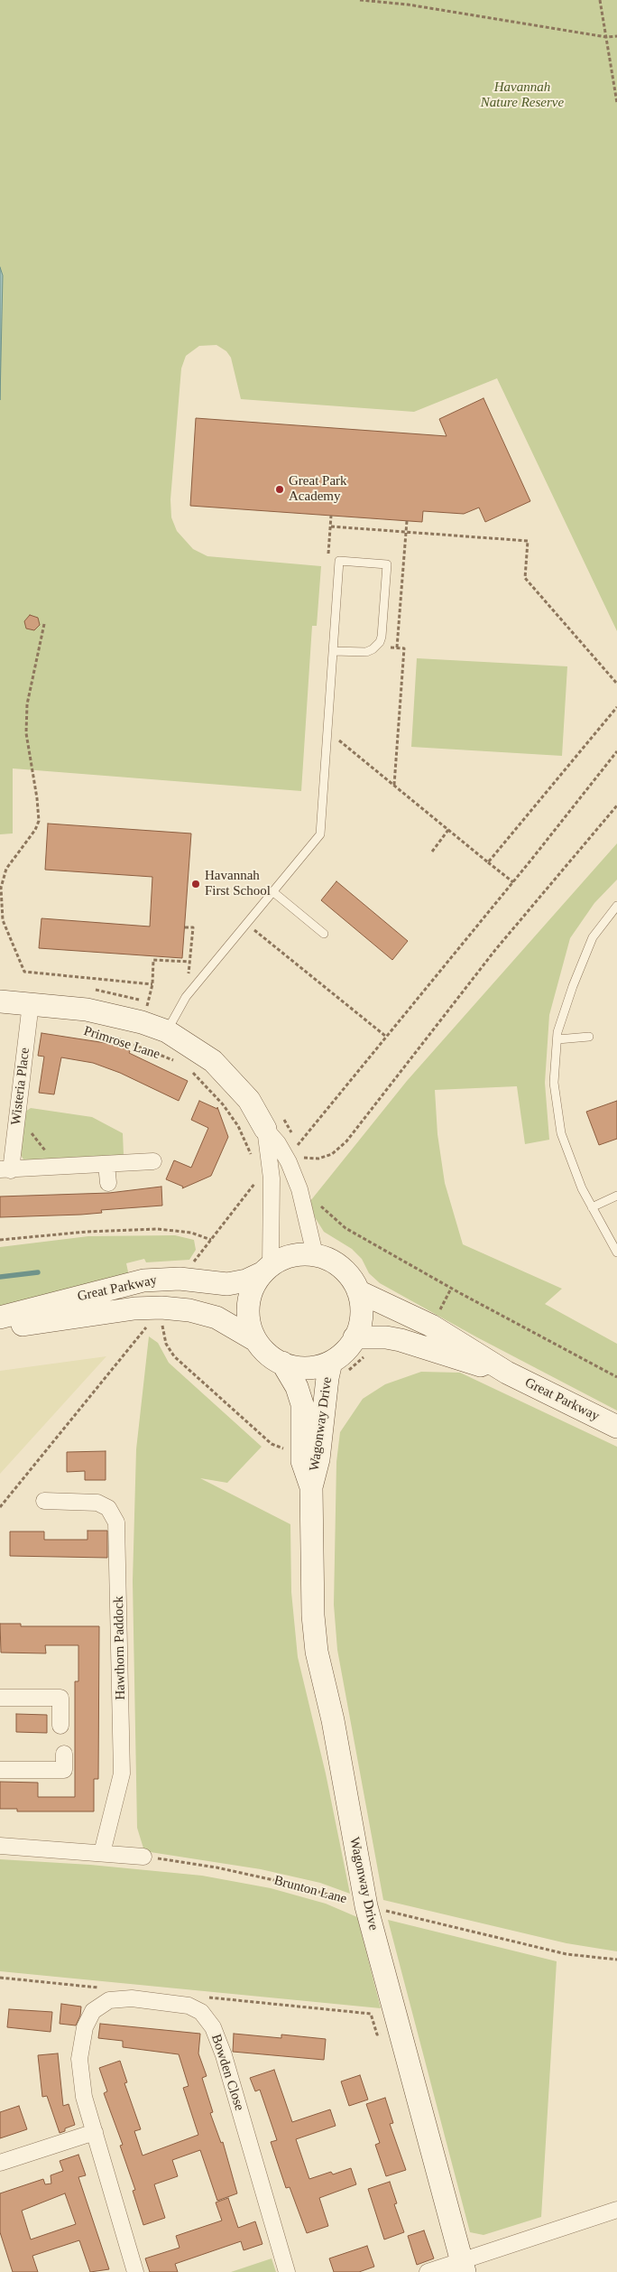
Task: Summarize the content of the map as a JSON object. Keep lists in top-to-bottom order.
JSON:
{
  "streets": {
    "street": [
      "Primrose Lane",
      "Wisteria Place",
      "Great Parkway",
      "Wagonway Drive",
      "Hawthorn Paddock",
      "Bowden Close"
    ],
    "path": ["Brunton Lane"]
  },
  "crossings": [
    ["Primrose Lane", "Wisteria Place"],
    ["Primrose Lane", "Great Parkway"],
    ["Primrose Lane", "Wagonway Drive"],
    ["Great Parkway", "Wagonway Drive"],
    ["Wagonway Drive", "Brunton Lane"]
  ],
  "parks": ["Havannah Nature Reserve"],
  "places": ["Great Park Academy", "Havannah First School"]
}
